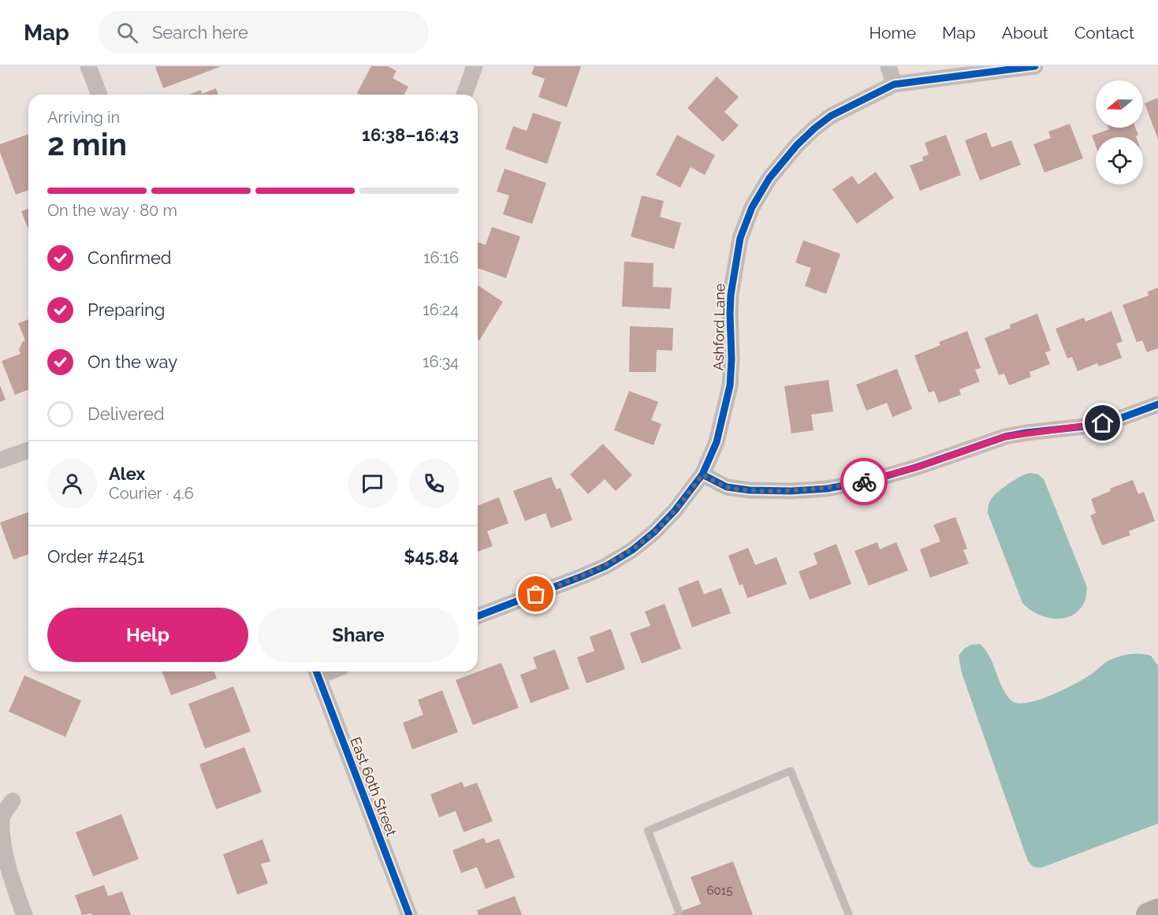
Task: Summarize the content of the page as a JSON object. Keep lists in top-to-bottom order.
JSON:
{
  "streets": {
    "street": ["Ashford Lane", "East 60th Street"]
  },
  "house_numbers": ["6015"],
  "north": "left",
  "page": {
    "header": "Map",
    "search": "Search here",
    "nav": [
      "Home",
      "Map",
      "About",
      "Contact"
    ],
    "heading": ["2 min", "Arriving in", "16:38–16:43"],
    "panel": [
      "Alex",
      "Courier · 4.6",
      "Order #2451",
      "$45.84"
    ],
    "bar": "On the way · 80 m",
    "list": [
      ["Confirmed", "16:16"],
      ["Preparing", "16:24"],
      ["On the way", "16:34"],
      "Delivered"
    ],
    "buttons": ["Help", "Share"]
  }
}
